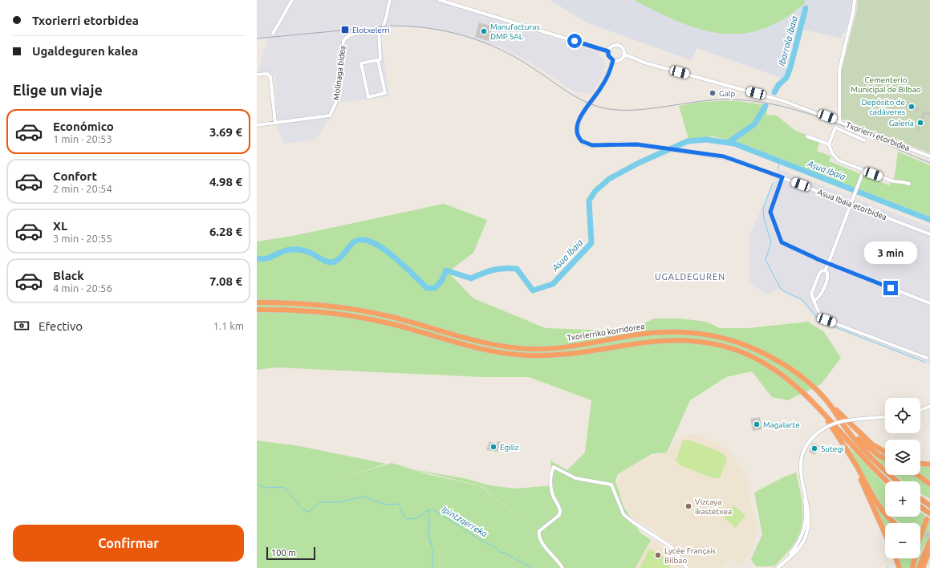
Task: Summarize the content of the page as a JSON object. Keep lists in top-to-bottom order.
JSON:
{
  "streets": {
    "highway": ["Txorierriko korridorea"],
    "street": ["Molinaga bidea", "Txorierri etorbidea", "Asua Ibaia etorbidea"]
  },
  "crossings": [
    ["Txorierri etorbidea", "Asua Ibaia etorbidea"]
  ],
  "districts": ["UGALDEGUREN"],
  "water": ["Ibarrola ibaia", "Asua Ibaia", "Ipintzaerreka"],
  "parks": ["Cementerio Municipal de Bilbao"],
  "places": {
    "transit": ["Elotxelerri"],
    "other": [
      "Manufacturas DMP SAL",
      "Galp",
      "Depósito de cadáveres",
      "Galería",
      "Magalarte",
      "Egiliz",
      "Sutegi",
      "Vizcaya ikastetxea",
      "Lycée Français Bilbao"
    ]
  },
  "scale_bar": "100 m",
  "page": {
    "banner": ["Txorierri etorbidea", "Ugaldeguren kalea"],
    "heading": "Elige un viaje",
    "list": [
      {
        "name": "Económico",
        "note": "1 min · 20:53",
        "value": "3.69 €"
      },
      {
        "name": "Confort",
        "note": "2 min · 20:54",
        "value": "4.98 €"
      },
      {
        "name": "XL",
        "note": "3 min · 20:55",
        "value": "6.28 €"
      },
      {
        "name": "Black",
        "note": "4 min · 20:56",
        "value": "7.08 €"
      }
    ],
    "bubble": "3 min",
    "pay": ["Efectivo", "1.1 km"],
    "map_buttons": ["+", "−"],
    "buttons": "Confirmar",
    "scale": "100 m"
  }
}
